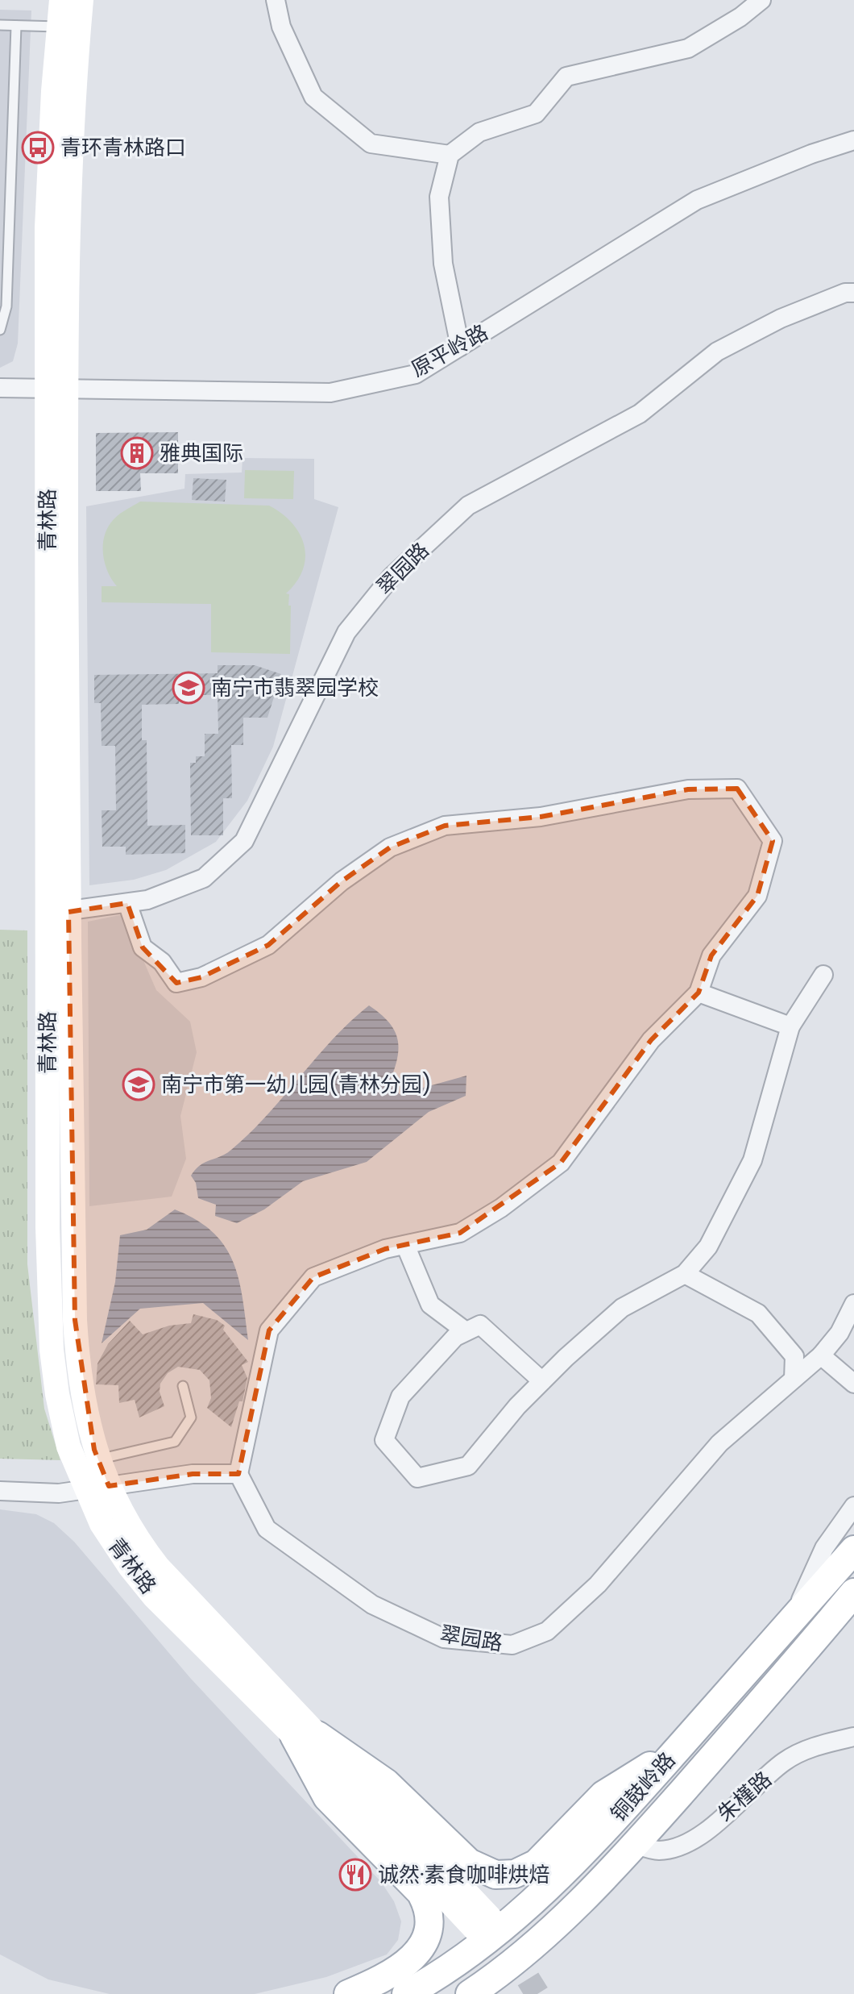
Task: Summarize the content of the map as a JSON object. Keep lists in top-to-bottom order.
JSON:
{
  "streets": {
    "main road": ["青林路", "铜鼓岭路"],
    "street": ["原平岭路", "翠园路", "朱槿路"]
  },
  "crossings": [
    ["原平岭路", "青林路"],
    ["青林路", "翠园路"],
    ["铜鼓岭路", "朱槿路"]
  ],
  "places": {
    "bus stop": ["青环青林路口"],
    "building": ["雅典国际"],
    "school or university": ["南宁市翡翠园学校", "南宁市第一幼儿园(青林分园)"],
    "restaurant": ["诚然·素食咖啡烘焙"]
  }
}
